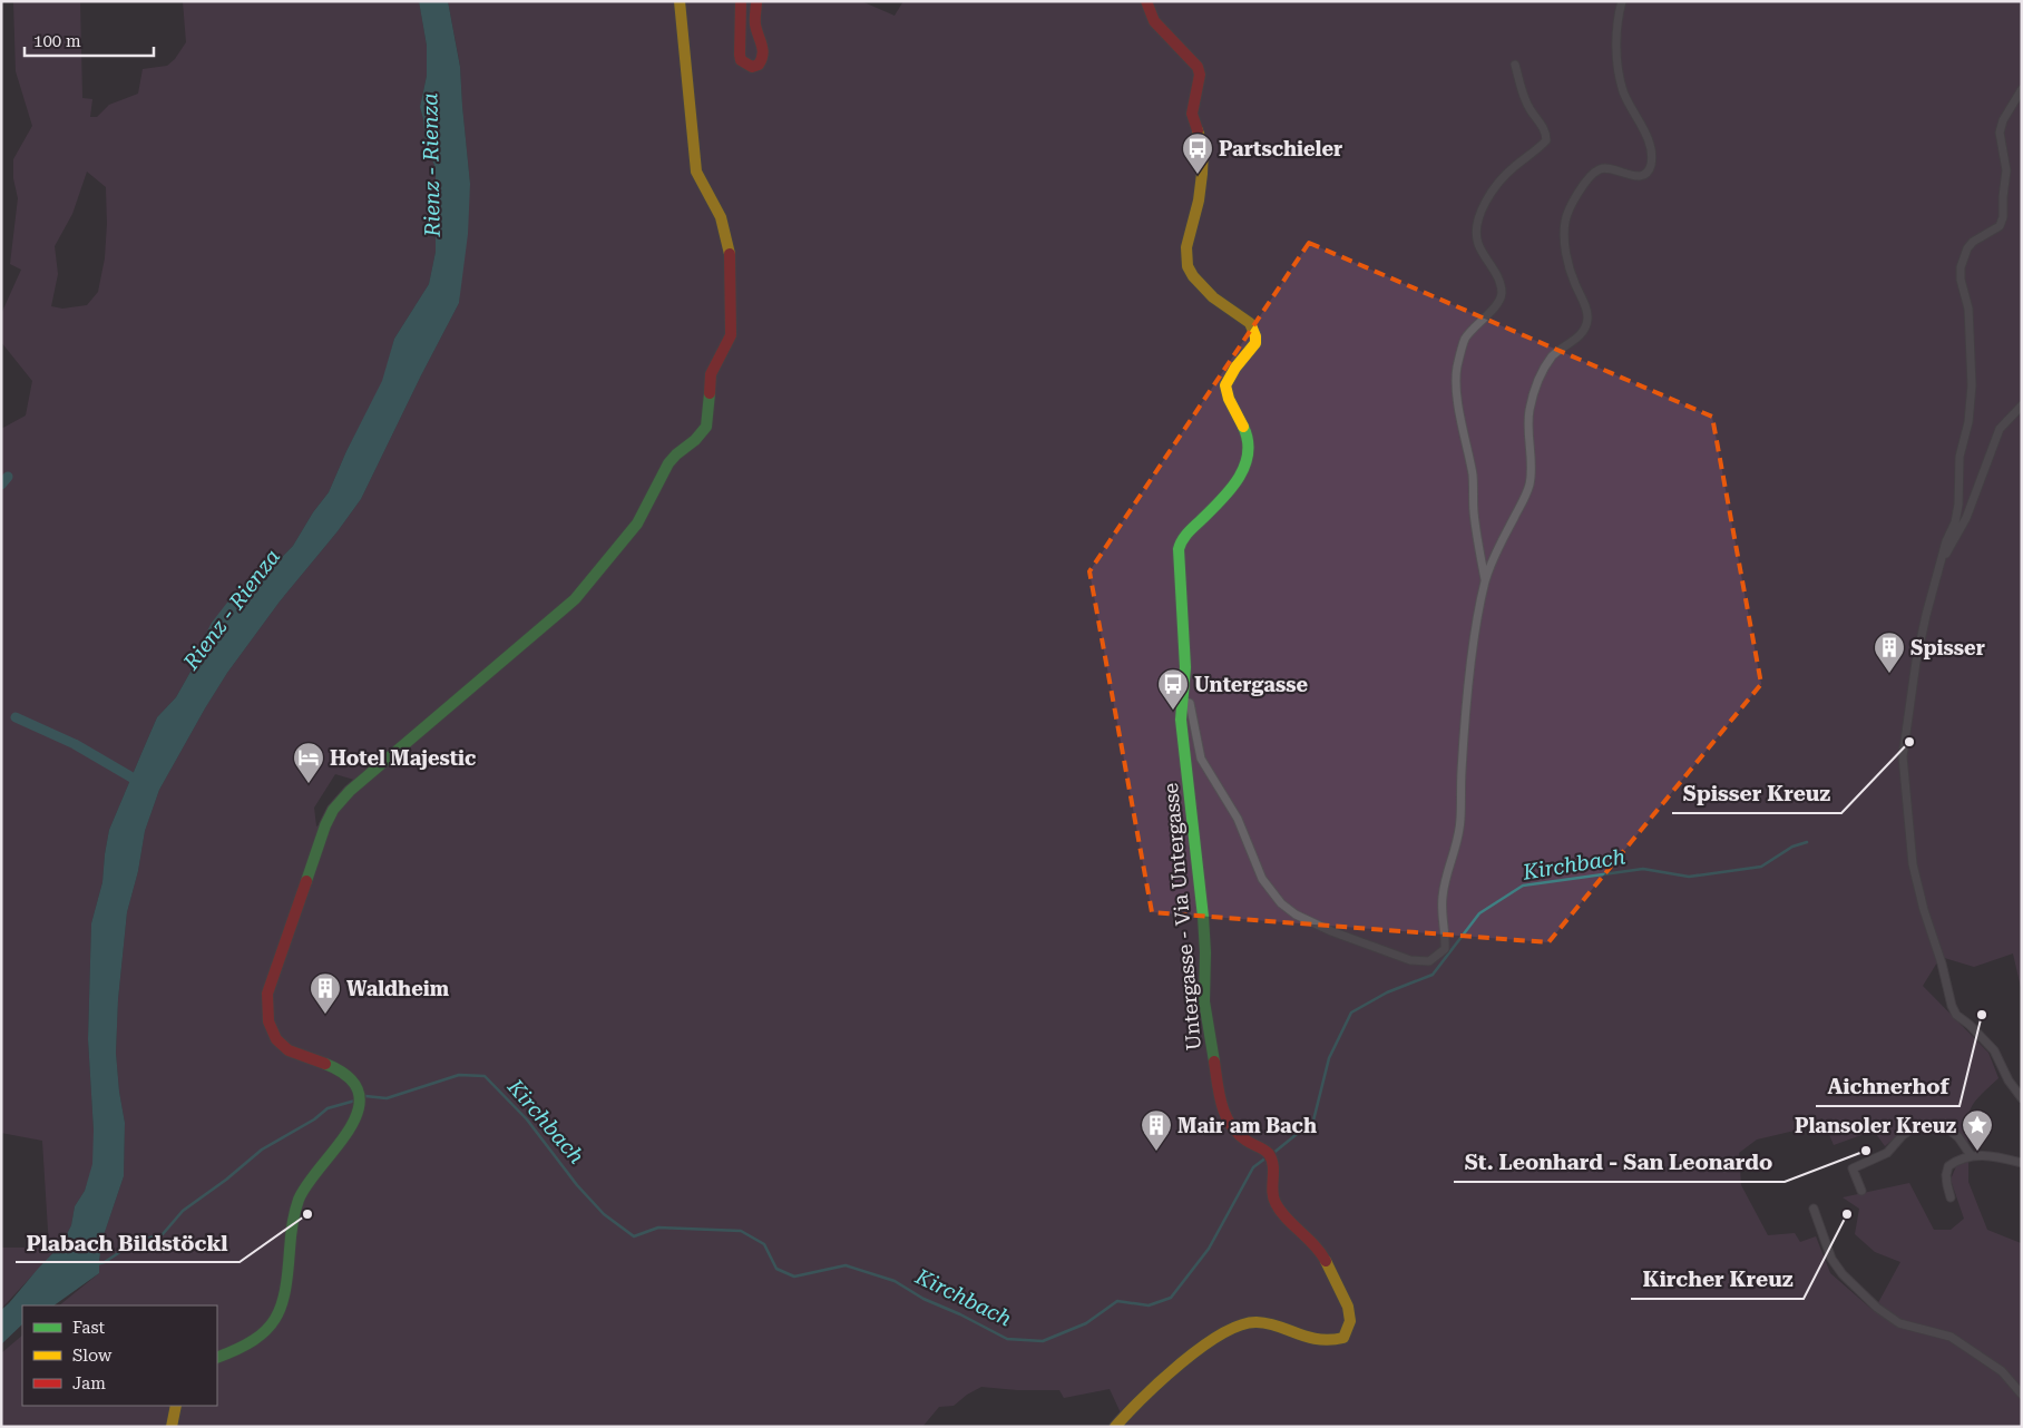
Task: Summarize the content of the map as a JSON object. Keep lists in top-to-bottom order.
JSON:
{
  "streets": {
    "street": ["Untergasse - Via Untergasse"]
  },
  "water": ["Rienz - Rienza", "Kirchbach"],
  "places": {
    "bus stop": ["Partschieler", "Untergasse"],
    "building": ["Spisser", "Waldheim", "Mair am Bach"],
    "other": [
      "Spisser Kreuz",
      "Aichnerhof",
      "St. Leonhard - San Leonardo",
      "Plabach Bildstöckl",
      "Kircher Kreuz"
    ],
    "hotel": ["Hotel Majestic"],
    "place": ["Plansoler Kreuz"]
  },
  "legend": ["Fast", "Slow", "Jam"],
  "scale_bar": "100 m"
}
